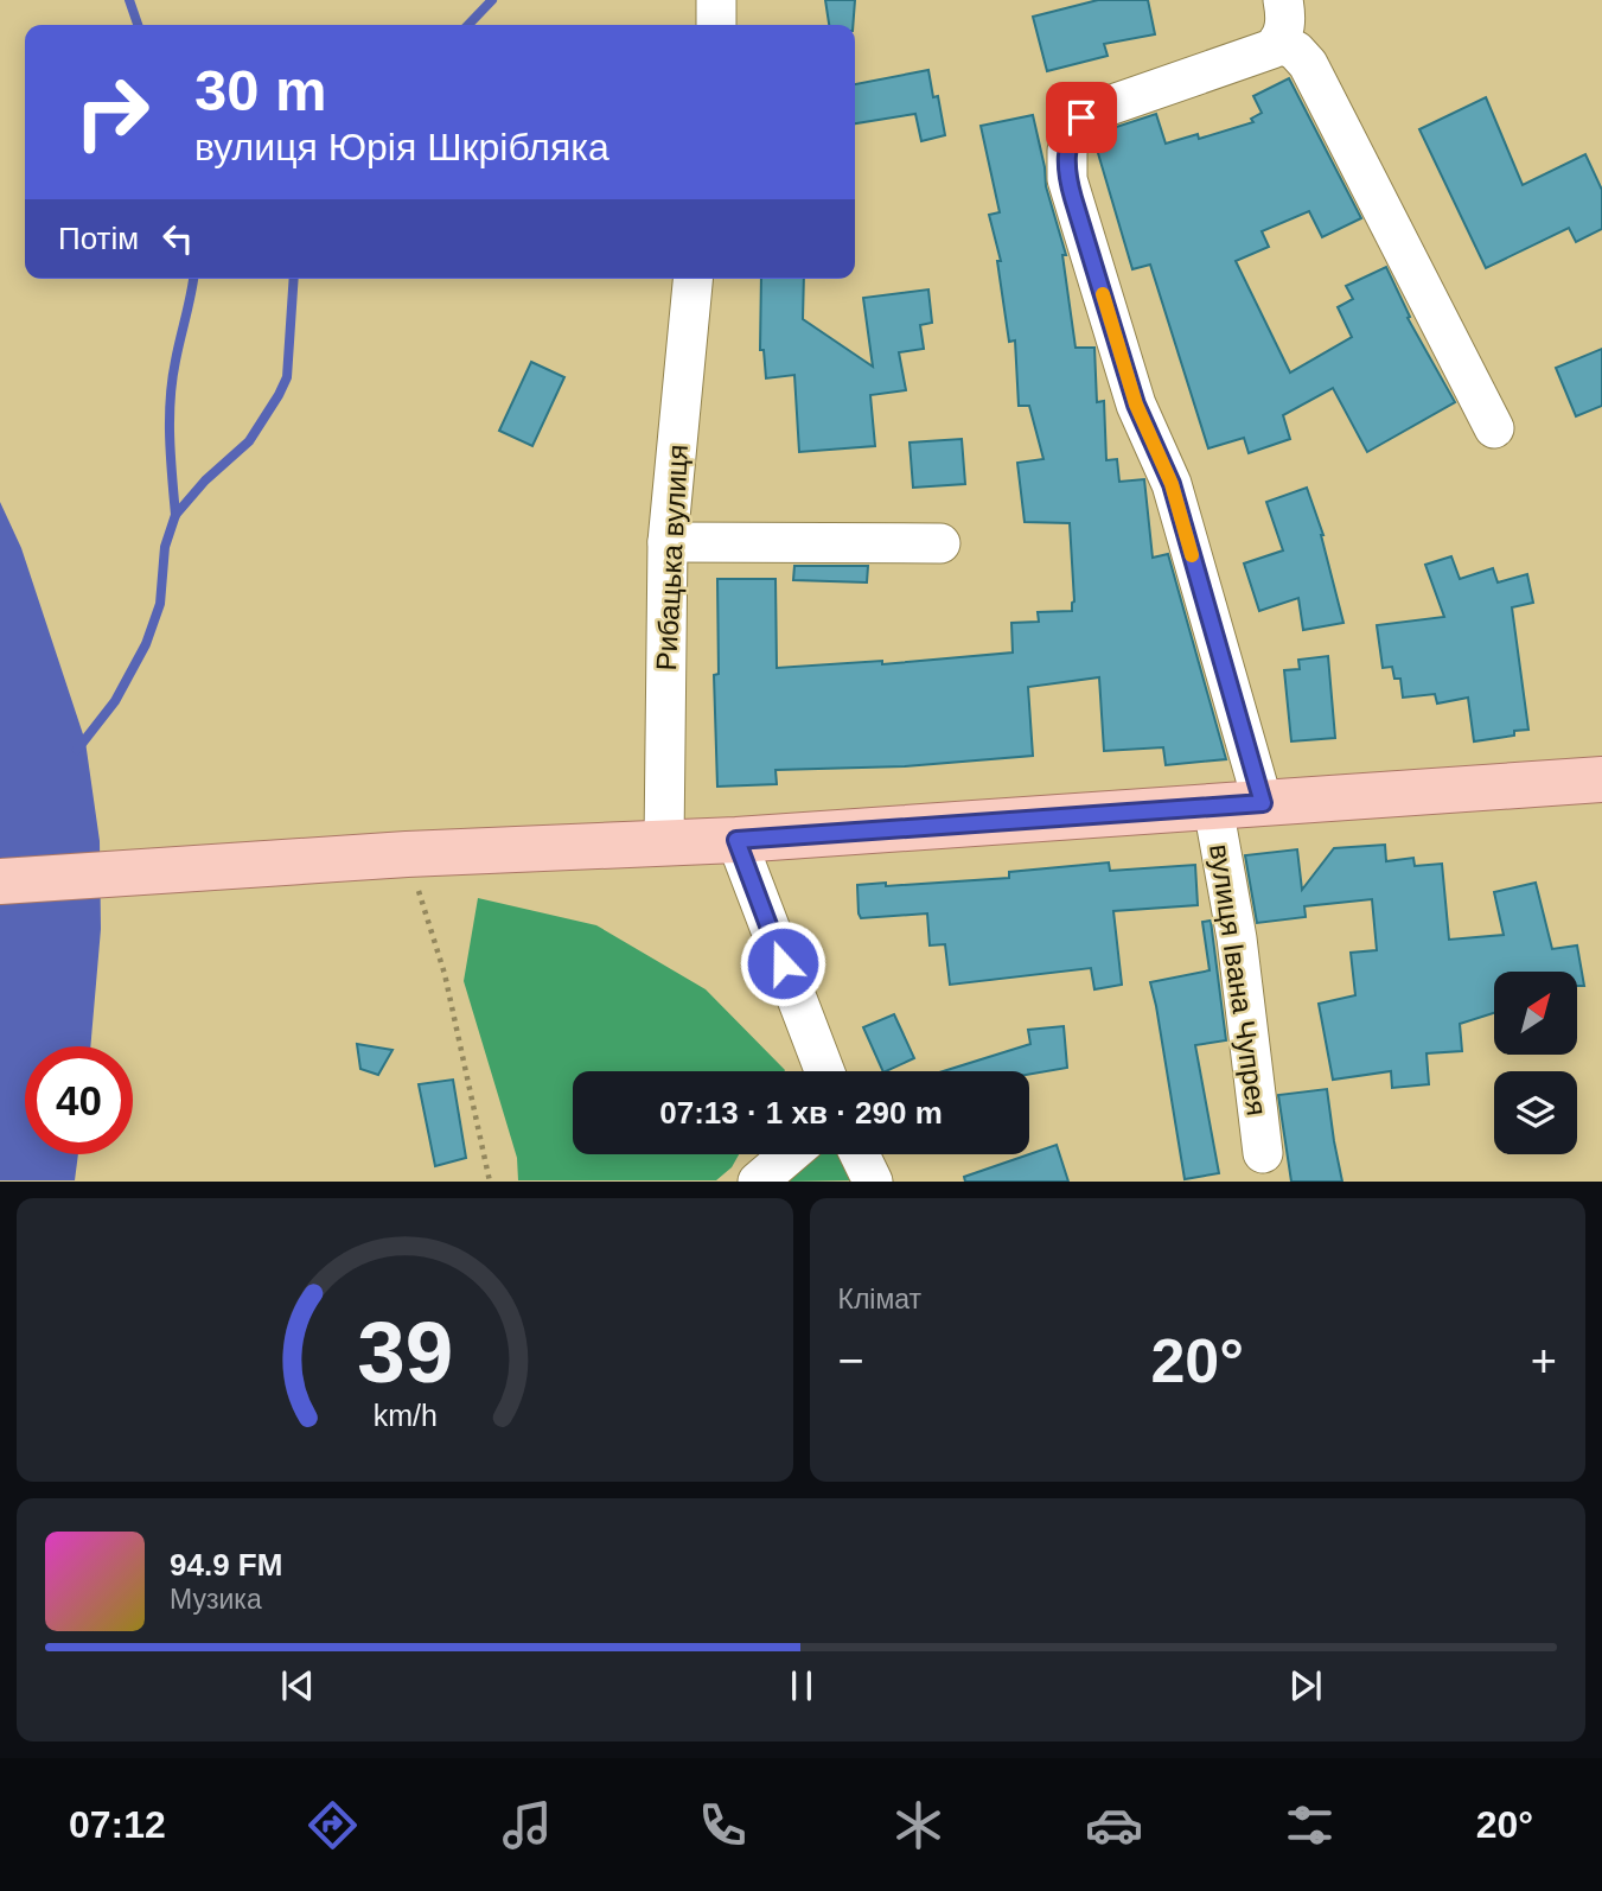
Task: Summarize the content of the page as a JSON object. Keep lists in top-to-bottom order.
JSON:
{
  "streets": {
    "street": ["Рибацька вулиця", "вулиця Івана Чупрея"]
  },
  "north": "top right",
  "page": {
    "turn": ["30 m", "вулиця Юрія Шкрібляка"],
    "then": "Потім",
    "limit": "40",
    "trip": "07:13 · 1 хв · 290 m",
    "tile": "Клімат",
    "heat": ["−", "20°", "+"],
    "song": ["94.9 FM", "Музика"],
    "tabs": ["07:12", "20°"],
    "gauge": ["39", "km/h"]
  }
}
